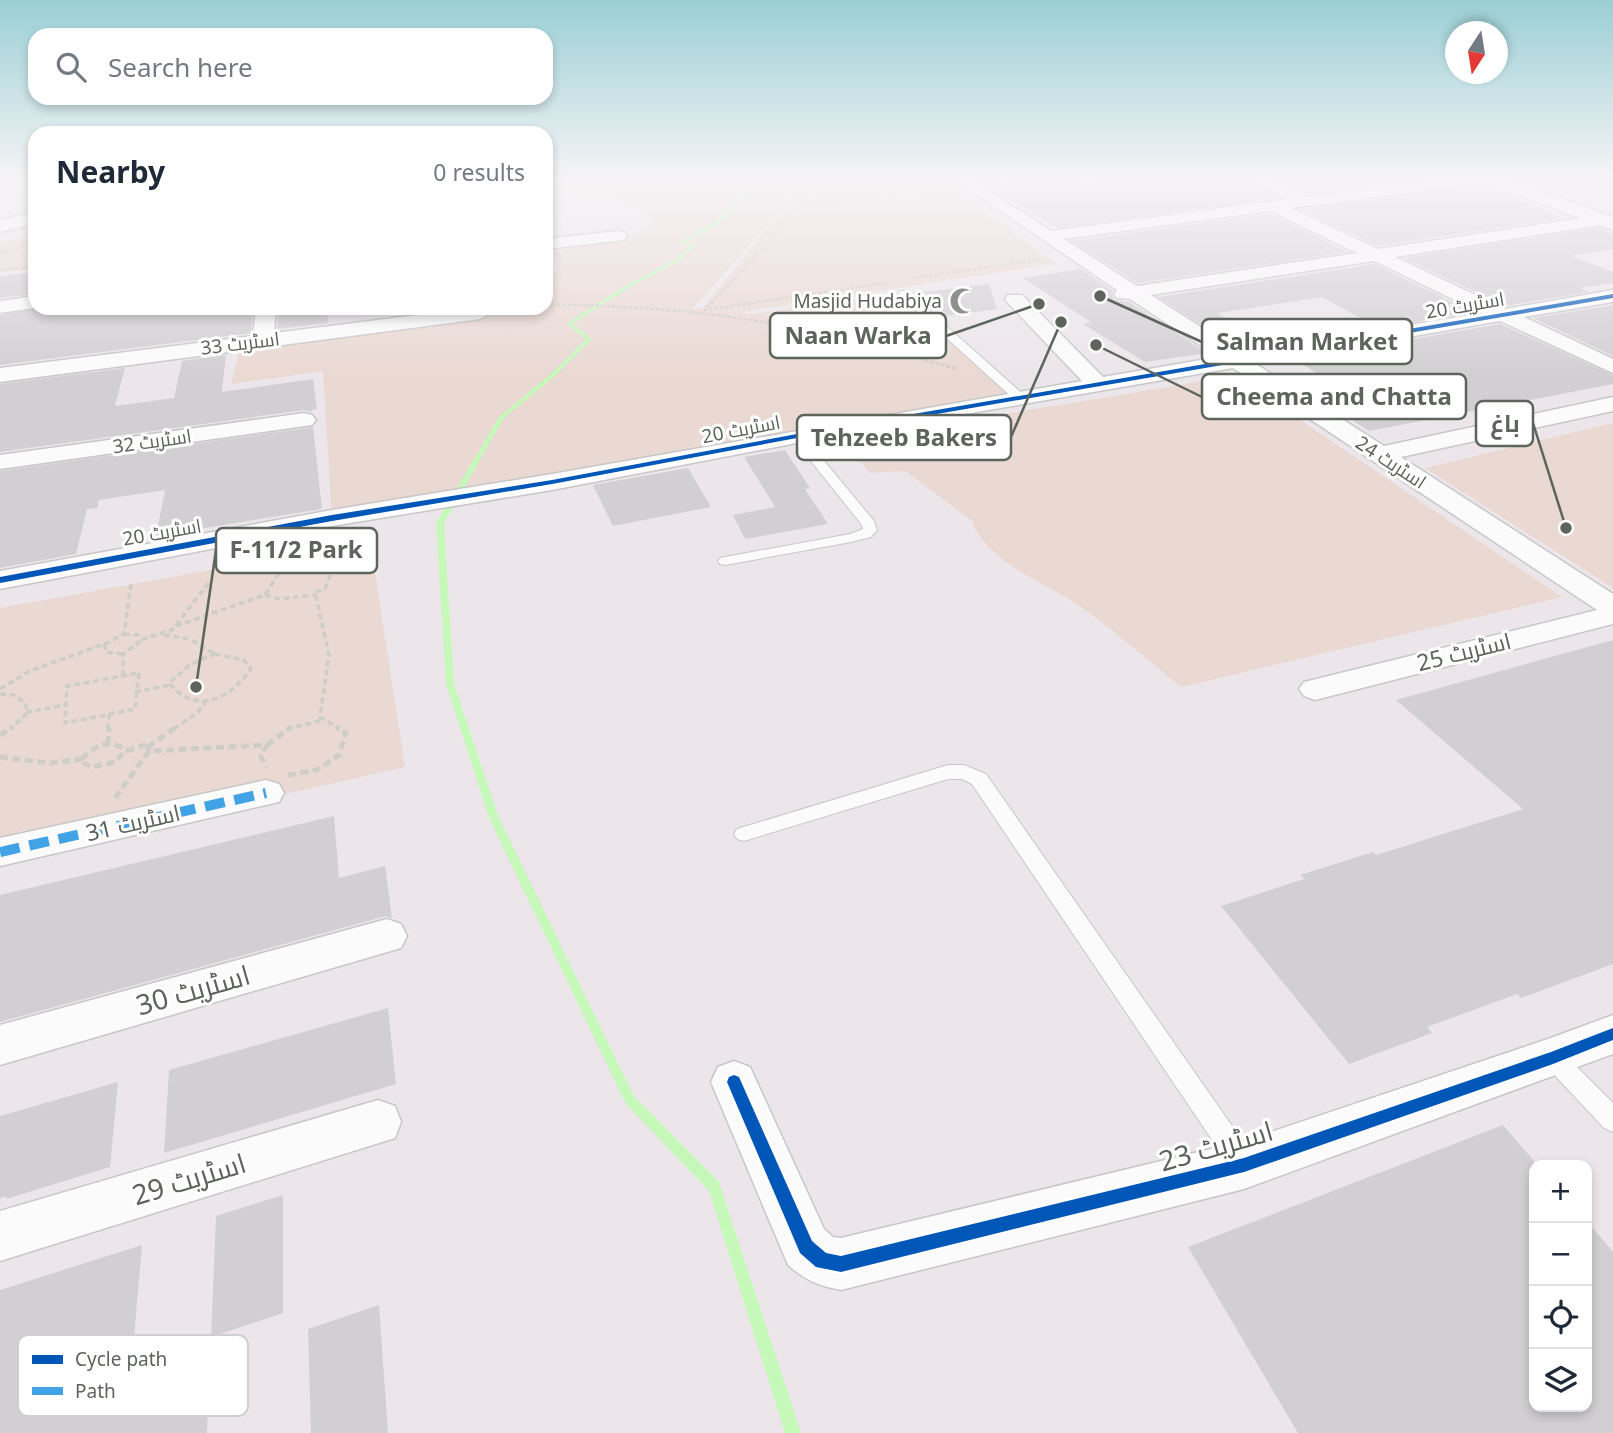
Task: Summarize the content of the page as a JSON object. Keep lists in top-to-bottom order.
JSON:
{
  "streets": {
    "street": [
      "اسٹریٹ 20",
      "اسٹریٹ 33",
      "اسٹریٹ 32",
      "اسٹریٹ 24",
      "اسٹریٹ 25",
      "اسٹریٹ 31",
      "اسٹریٹ 30",
      "اسٹریٹ 23",
      "اسٹریٹ 29"
    ]
  },
  "crossings": [
    ["اسٹریٹ 20", "اسٹریٹ 24"]
  ],
  "places": {
    "other": [
      "Salman Market",
      "Naan Warka",
      "Tehzeeb Bakers",
      "Cheema and Chatta",
      "باغ",
      "F-11/2 Park"
    ],
    "mosque": ["Masjid Hudabiya"]
  },
  "legend": ["Cycle path", "Path"],
  "north": "bottom",
  "page": {
    "search": "Search here",
    "heading": ["Nearby", "0 results"],
    "map_buttons": ["+", "−"]
  }
}
